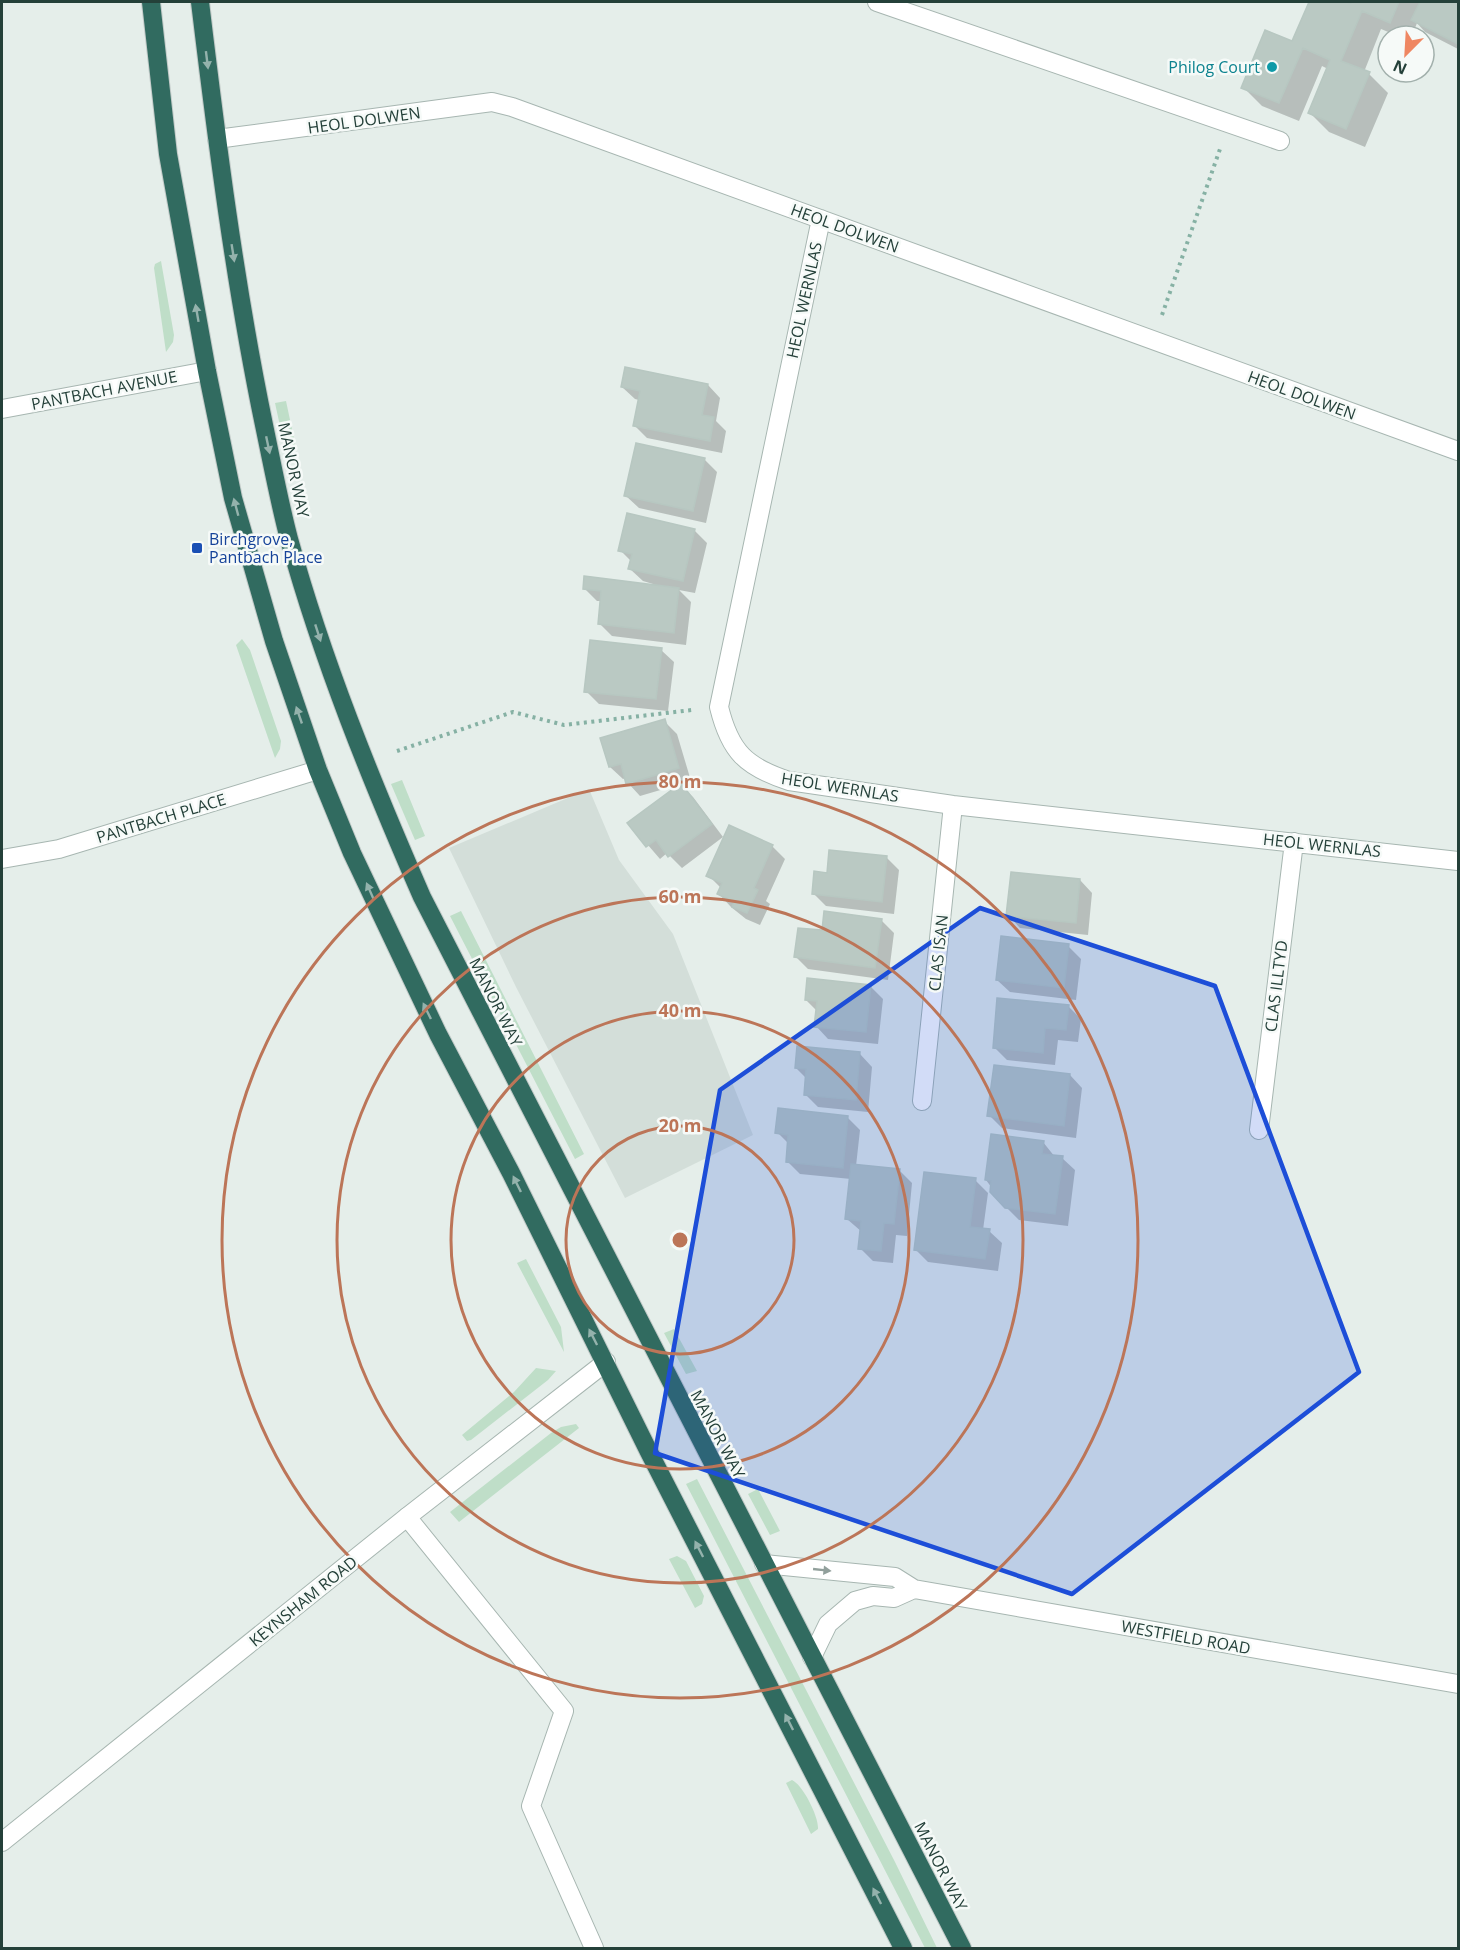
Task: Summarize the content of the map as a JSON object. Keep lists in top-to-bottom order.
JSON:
{
  "streets": {
    "highway": ["MANOR WAY"],
    "street": [
      "HEOL DOLWEN",
      "HEOL WERNLAS",
      "PANTBACH AVENUE",
      "PANTBACH PLACE",
      "CLAS ISAN",
      "CLAS ILLTYD",
      "KEYNSHAM ROAD",
      "WESTFIELD ROAD"
    ]
  },
  "crossings": [
    ["HEOL DOLWEN", "HEOL WERNLAS"],
    ["HEOL DOLWEN", "MANOR WAY"],
    ["HEOL WERNLAS", "CLAS ISAN"],
    ["HEOL WERNLAS", "CLAS ILLTYD"],
    ["MANOR WAY", "WESTFIELD ROAD"]
  ],
  "places": {
    "other": ["Philog Court"],
    "transit": ["Birchgrove, Pantbach Place"]
  },
  "north": "bottom left",
  "rings": [
    "80 m",
    "60 m",
    "40 m",
    "20 m"
  ]
}
